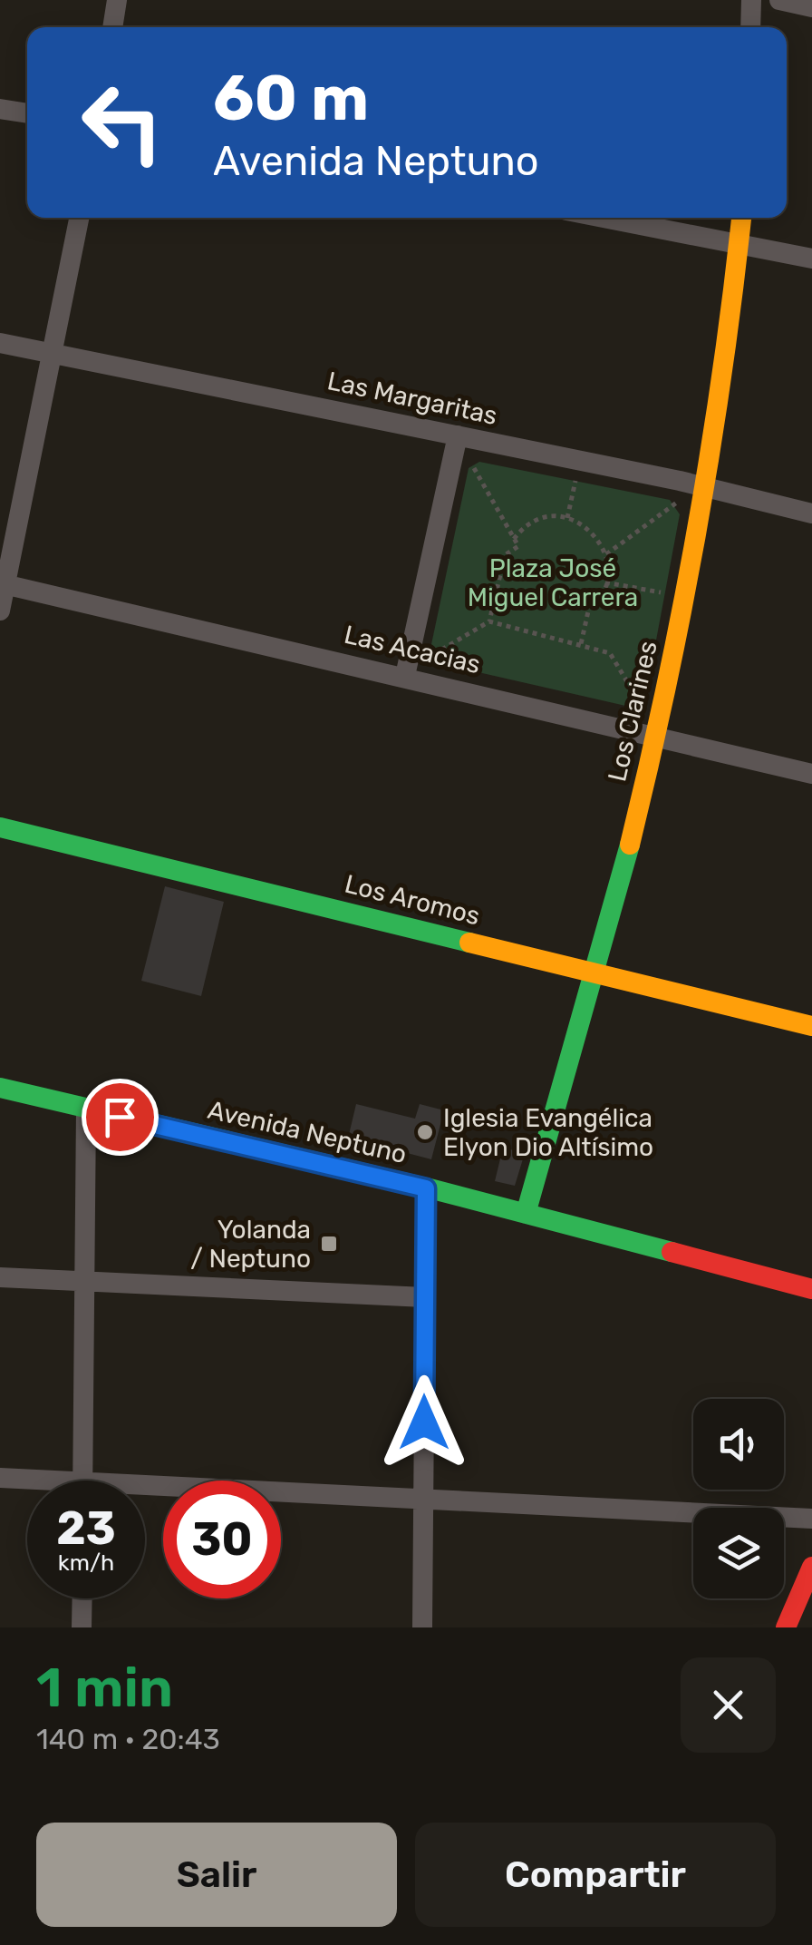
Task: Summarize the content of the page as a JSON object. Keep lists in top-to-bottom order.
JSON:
{
  "streets": {
    "street": [
      "Las Margaritas",
      "Las Acacias",
      "Los Clarines",
      "Los Aromos",
      "Avenida Neptuno"
    ]
  },
  "crossings": [
    ["Las Margaritas", "Los Clarines"],
    ["Las Acacias", "Los Clarines"],
    ["Los Clarines", "Los Aromos"],
    ["Los Clarines", "Avenida Neptuno"]
  ],
  "parks": ["Plaza José Miguel Carrera"],
  "places": {
    "other": ["Iglesia Evangélica Elyon Dio Altísimo"],
    "transit": ["Yolanda / Neptuno"]
  },
  "page": {
    "turn": ["60 m", "Avenida Neptuno"],
    "speed": "23 km/h",
    "limit": "30",
    "heading": ["1 min", "140 m · 20:43"],
    "buttons": ["Salir", "Compartir"]
  }
}
